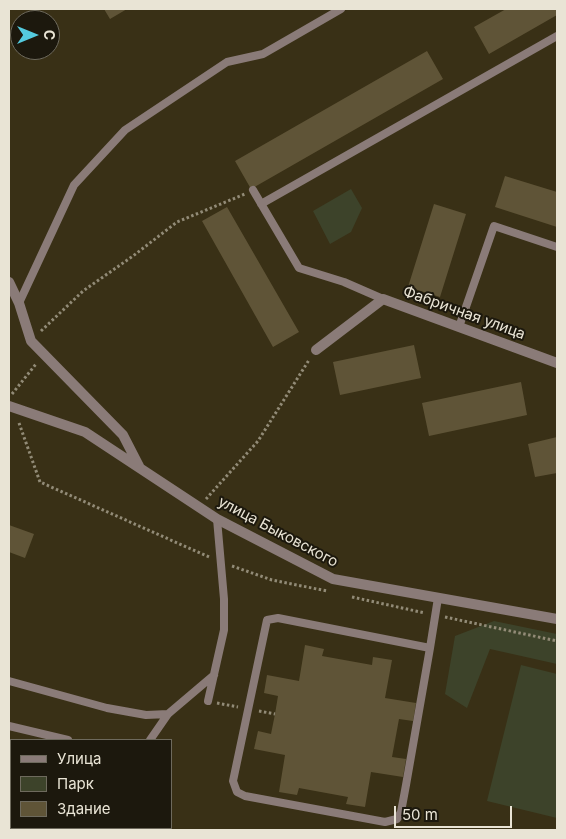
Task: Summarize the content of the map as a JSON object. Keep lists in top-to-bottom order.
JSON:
{
  "streets": {
    "street": ["Фабричная улица", "улица Быковского"]
  },
  "legend": ["Улица", "Парк", "Здание"],
  "scale_bar": "50 m",
  "north": "right"
}
